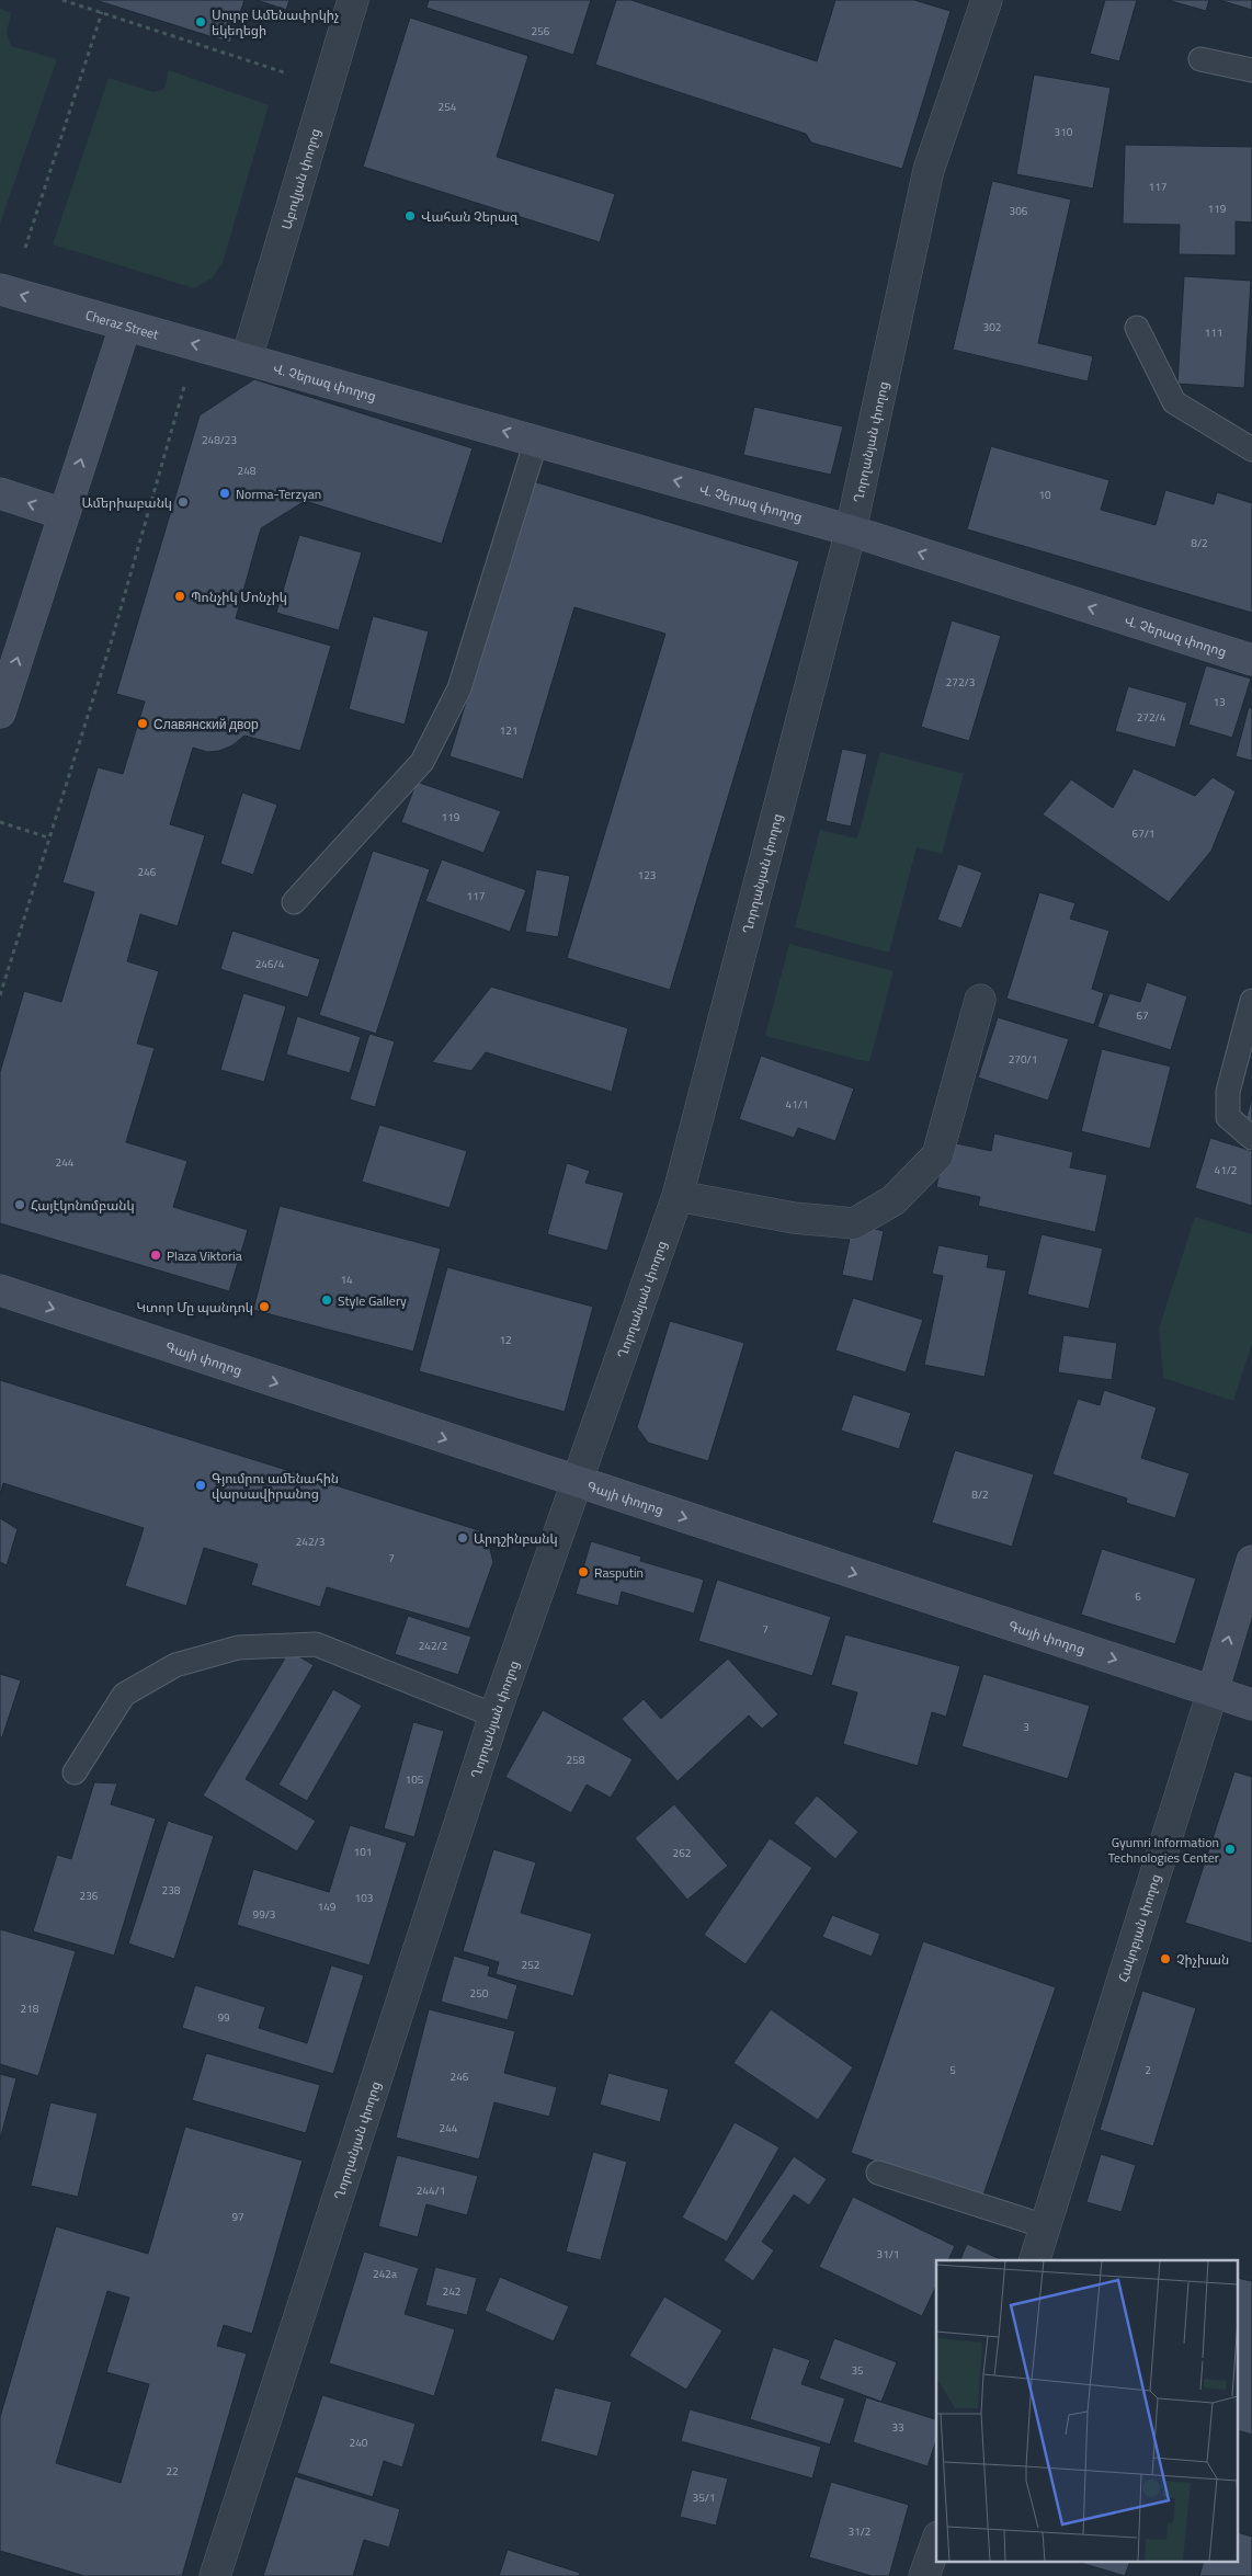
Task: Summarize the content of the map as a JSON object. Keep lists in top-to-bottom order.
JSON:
{
  "streets": {
    "main road": [
      "Cheraz Street",
      "Վ. Չերազ փողոց",
      "Գայի փողոց",
      "Հակոբյան փողոց"
    ],
    "street": ["Աբովյան փողոց", "Ղորղանյան փողոց"]
  },
  "crossings": [
    ["Աբովյան փողոց", "Cheraz Street"],
    ["Աբովյան փողոց", "Վ. Չերազ փողոց"],
    ["Cheraz Street", "Վ. Չերազ փողոց"],
    ["Վ. Չերազ փողոց", "Ղորղանյան փողոց"],
    ["Ղորղանյան փողոց", "Գայի փողոց"],
    ["Գայի փողոց", "Հակոբյան փողոց"]
  ],
  "one_way": ["Վ. Չերազ փողոց", "Գայի փողոց"],
  "places": [
    "Սուրբ Ամենափրկիչ եկեղեցի",
    "Վահան Չերազ",
    "Norma-Terzyan",
    "Ամերիաբանկ",
    "Պոնչիկ Մոնչիկ",
    "Славянский двор",
    "Հայէկոնոմբանկ",
    "Plaza Viktoria",
    "Style Gallery",
    "Կտոր Մը պանդոկ",
    "Գյումրու ամենահին վարսավիրանոց",
    "Արդշինբանկ",
    "Rasputin",
    "Gyumri Information Technologies Center",
    "Չիչխան"
  ],
  "house_numbers": [
    "256",
    "254",
    "310",
    "117",
    "119",
    "306",
    "302",
    "111",
    "248/23",
    "248",
    "10",
    "8/2",
    "272/3",
    "13",
    "272/4",
    "121",
    "119",
    "67/1",
    "246",
    "123",
    "117",
    "246/4",
    "67",
    "270/1",
    "41/1",
    "244",
    "41/2",
    "14",
    "12",
    "8/2",
    "242/3",
    "7",
    "6",
    "7",
    "242/2",
    "3",
    "258",
    "105",
    "101",
    "262",
    "238",
    "236",
    "103",
    "149",
    "99/3",
    "252",
    "250",
    "218",
    "99",
    "5",
    "2",
    "246",
    "244",
    "244/1",
    "97",
    "31/1",
    "242a",
    "242",
    "35",
    "33",
    "240",
    "22",
    "35/1",
    "31/2"
  ]
}
